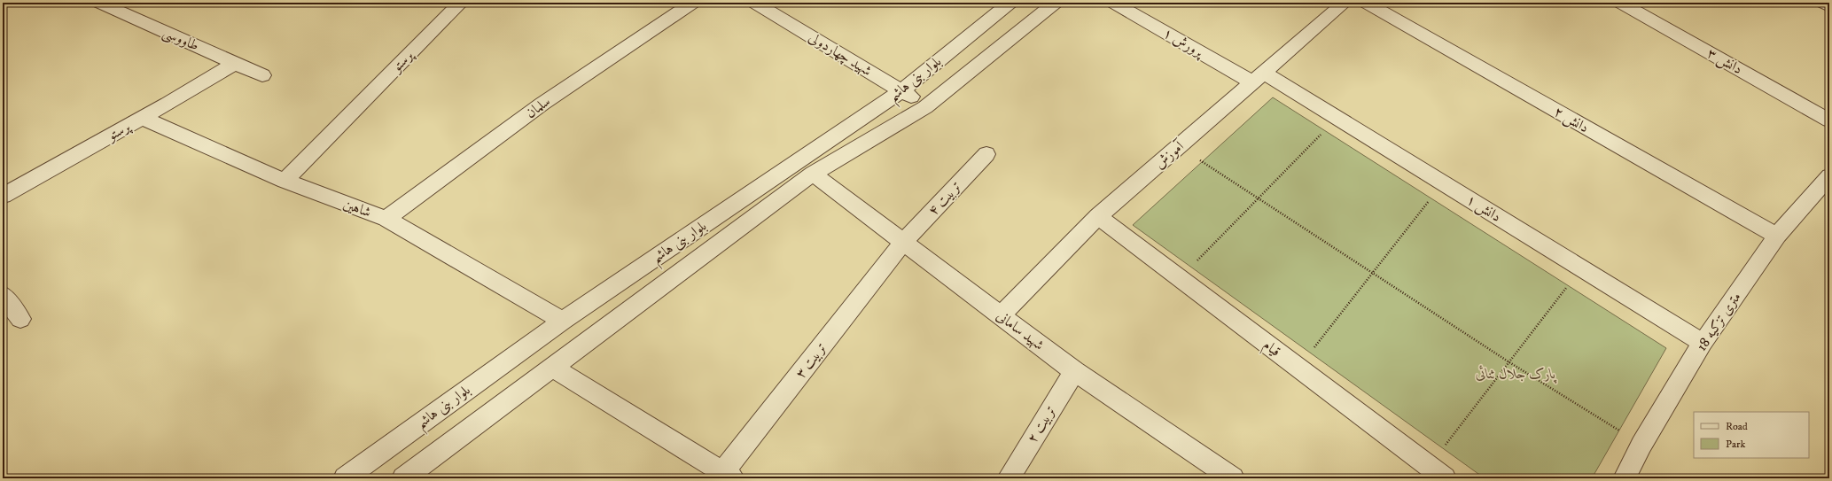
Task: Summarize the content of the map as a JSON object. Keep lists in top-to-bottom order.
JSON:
{
  "streets": {
    "street": [
      "طاووسی",
      "پرورش ۱",
      "شهید چهاردولی",
      "پرستو",
      "دانش ۳",
      "بلوار بنی هاشم",
      "سلمان",
      "دانش ۲",
      "آموزش",
      "تربیت ۴",
      "شاهین",
      "دانش ۱",
      "18 متری تزکیه",
      "شهید سامانی",
      "قیام",
      "تربیت ۳",
      "تربیت ۲"
    ]
  },
  "crossings": [
    ["طاووسی", "پرستو"],
    ["پرورش ۱", "آموزش"],
    ["پرورش ۱", "دانش ۱"],
    ["شهید چهاردولی", "بلوار بنی هاشم"],
    ["پرستو", "شاهین"],
    ["بلوار بنی هاشم", "شاهین"],
    ["بلوار بنی هاشم", "شهید سامانی"],
    ["سلمان", "شاهین"],
    ["دانش ۲", "18 متری تزکیه"],
    ["آموزش", "دانش ۱"],
    ["آموزش", "شهید سامانی"],
    ["آموزش", "قیام"],
    ["تربیت ۴", "شهید سامانی"],
    ["تربیت ۴", "تربیت ۳"],
    ["دانش ۱", "18 متری تزکیه"],
    ["شهید سامانی", "تربیت ۳"],
    ["شهید سامانی", "تربیت ۲"]
  ],
  "parks": ["پارک جلال ثنائی"],
  "legend": ["Road", "Park"]
}
